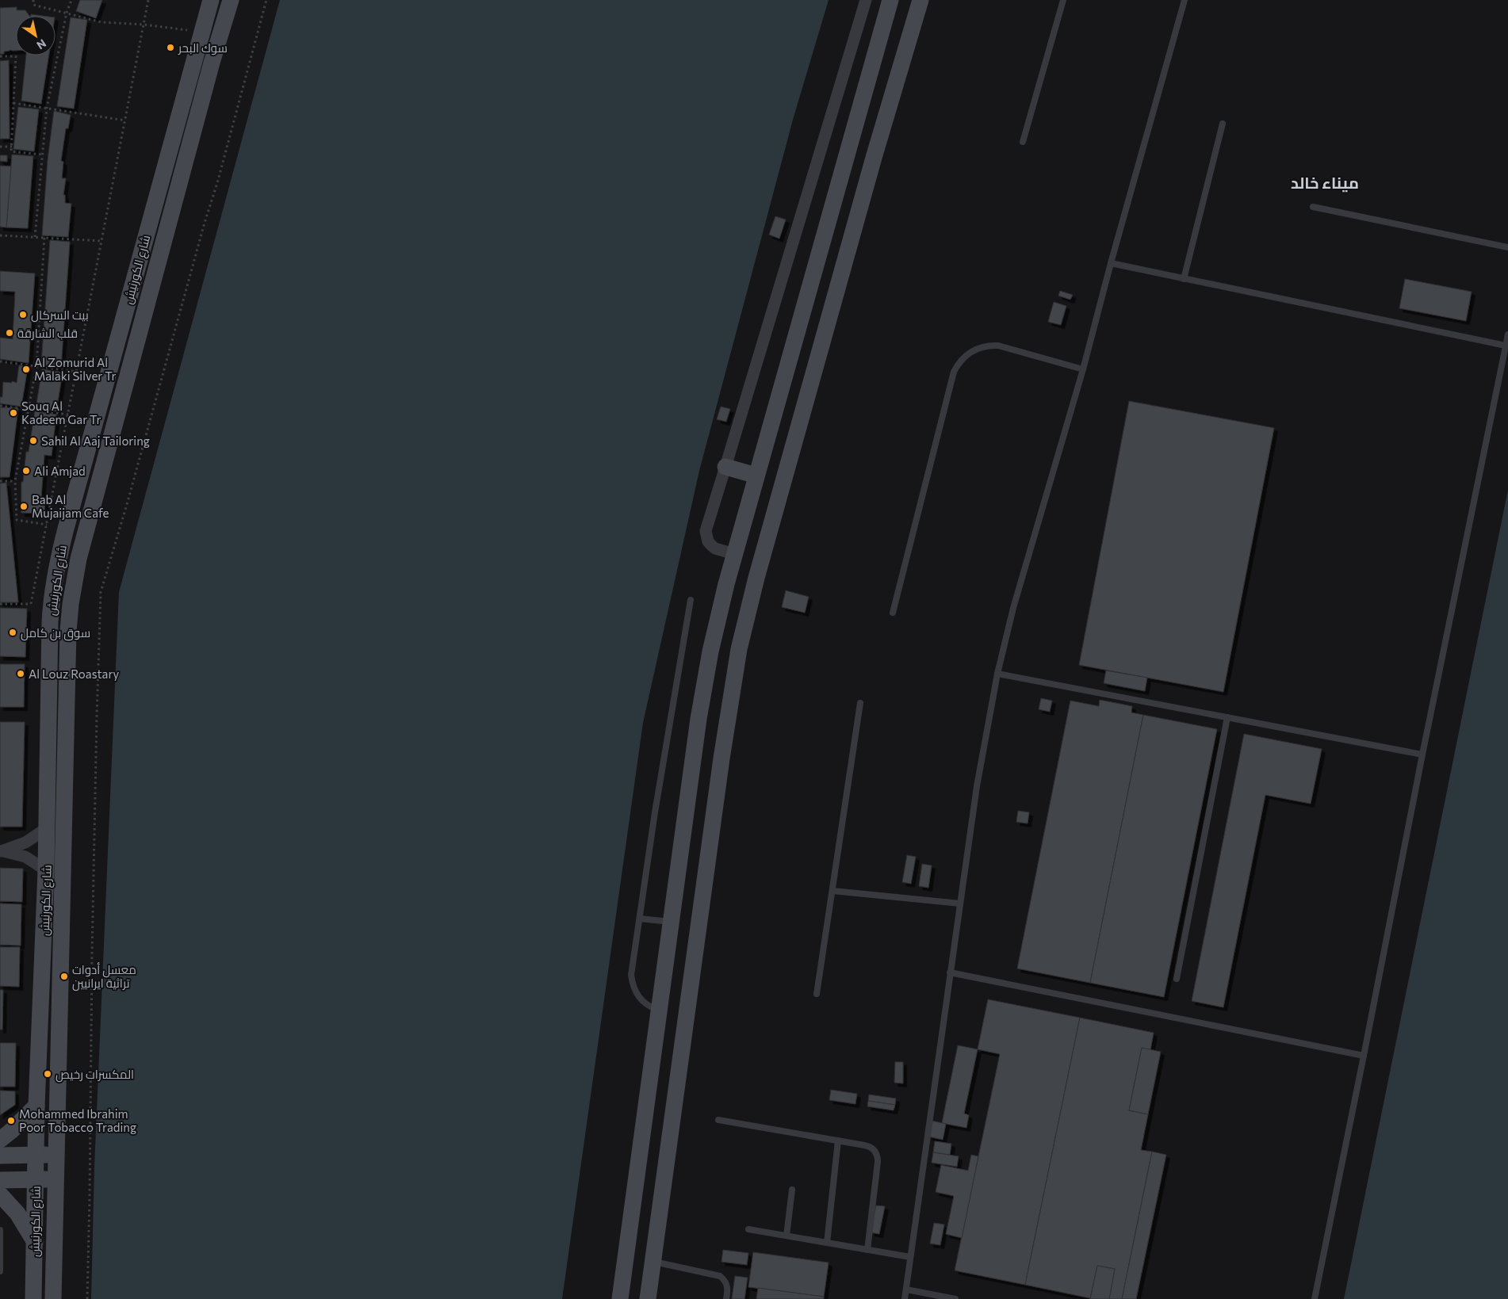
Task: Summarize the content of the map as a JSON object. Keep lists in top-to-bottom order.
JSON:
{
  "streets": {
    "main road": ["شارع الكورنيش"]
  },
  "districts": ["ميناء خالد"],
  "places": [
    "سوك البحر",
    "بيت السركال",
    "قلب الشارقة",
    "Al Zomurid Al Malaki Silver Tr",
    "Souq Al Kadeem Gar Tr",
    "Sahil Al Aaj Tailoring",
    "Ali Amjad",
    "Bab Al Mujaijam Cafe",
    "سوق بن كامل",
    "Al Louz Roastary",
    "معسل أدوات تراثية ايرانيين",
    "المكسرات رخيص",
    "Mohammed Ibrahim Poor Tobacco Trading"
  ],
  "north": "bottom right"
}
